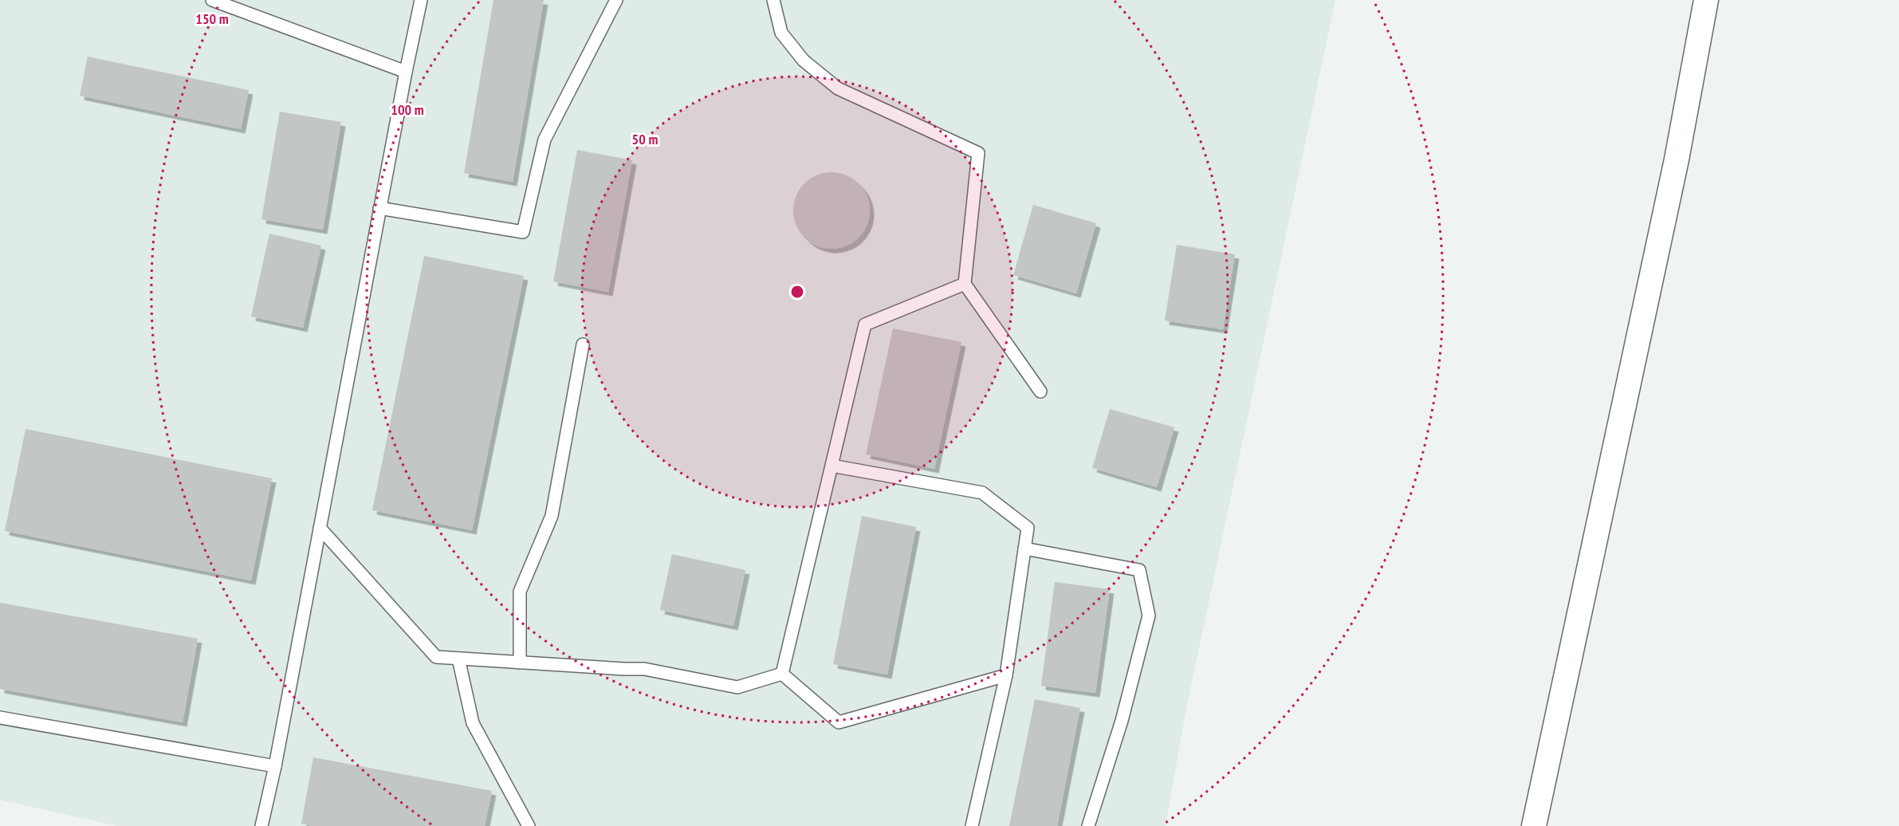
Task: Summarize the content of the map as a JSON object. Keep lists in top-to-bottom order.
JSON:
{
  "rings": ["150 m", "100 m", "50 m"]
}
